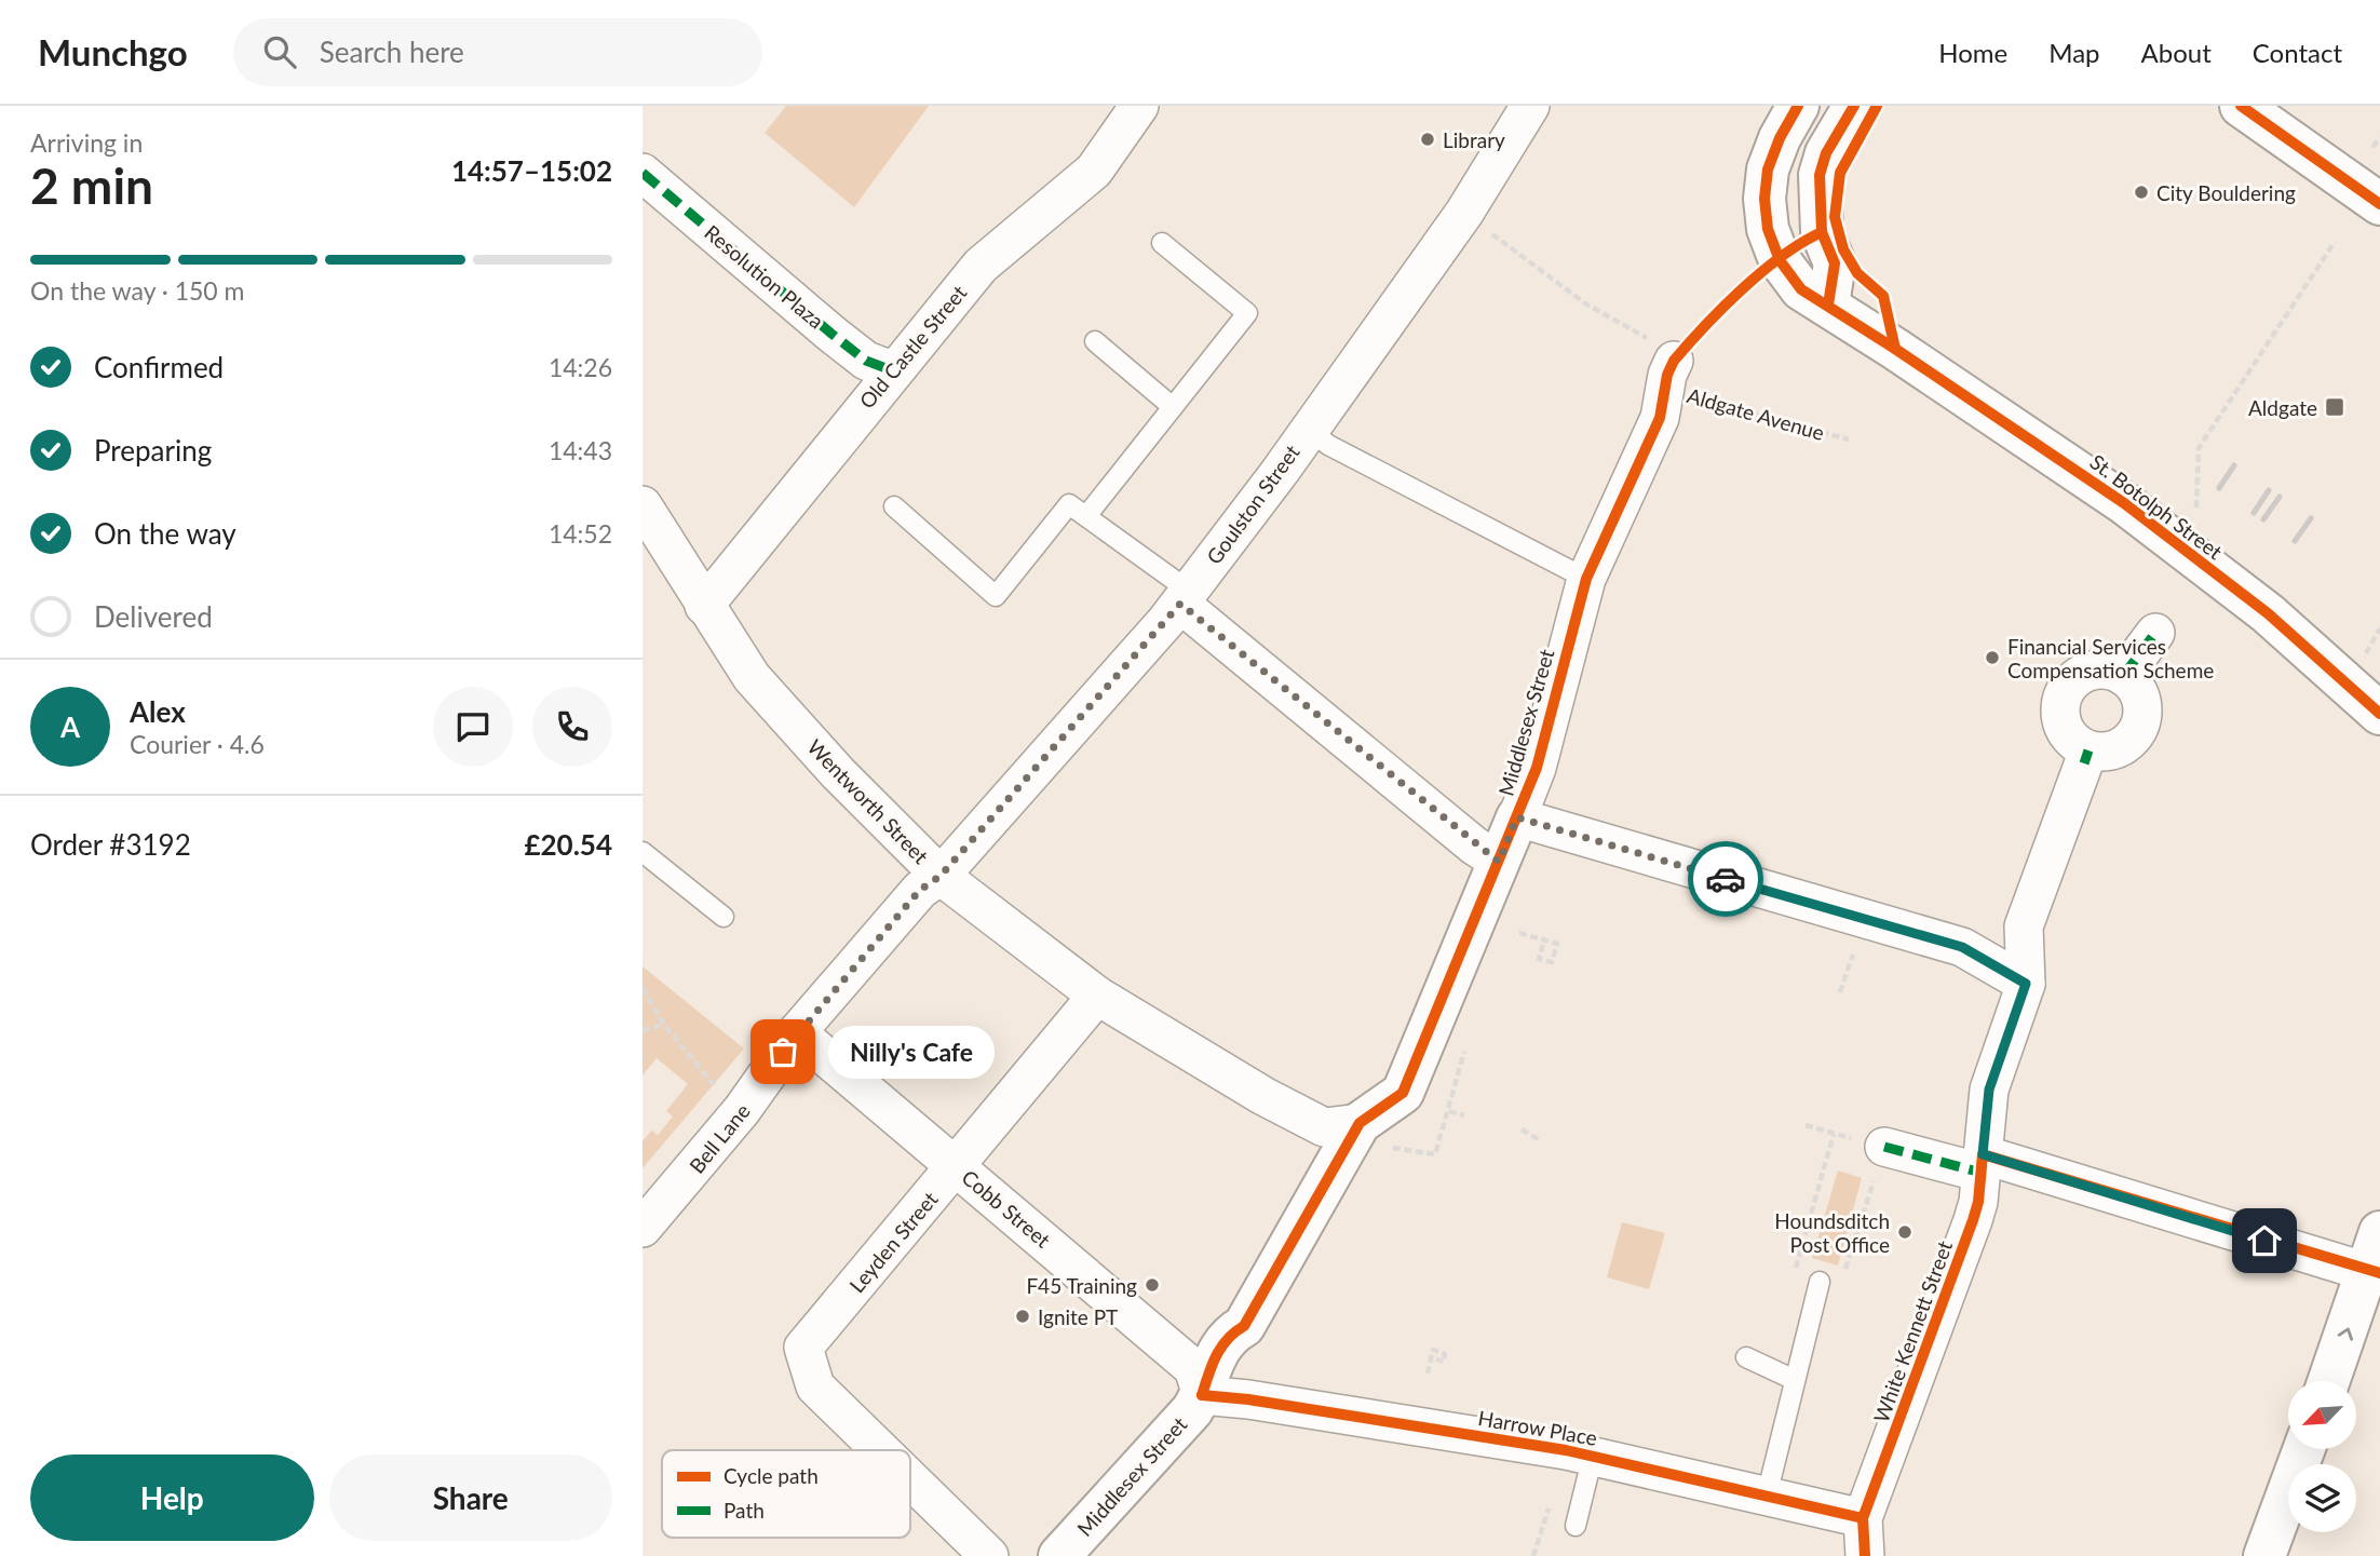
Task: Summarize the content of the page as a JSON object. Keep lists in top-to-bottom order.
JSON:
{
  "streets": {
    "main road": ["St. Botolph Street", "Middlesex Street"],
    "street": [
      "Resolution Plaza",
      "Old Castle Street",
      "Goulston Street",
      "Wentworth Street",
      "Bell Lane",
      "Cobb Street",
      "Leyden Street",
      "White Kennett Street",
      "Harrow Place"
    ],
    "path": ["Aldgate Avenue"]
  },
  "crossings": [
    ["Resolution Plaza", "Old Castle Street"],
    ["Old Castle Street", "Wentworth Street"],
    ["Aldgate Avenue", "Goulston Street"],
    ["Aldgate Avenue", "Middlesex Street"],
    ["Goulston Street", "Wentworth Street"],
    ["Goulston Street", "Bell Lane"],
    ["Middlesex Street", "Wentworth Street"],
    ["Middlesex Street", "Cobb Street"],
    ["Middlesex Street", "Harrow Place"],
    ["Wentworth Street", "Bell Lane"],
    ["Wentworth Street", "Leyden Street"],
    ["Bell Lane", "Cobb Street"],
    ["Cobb Street", "Leyden Street"],
    ["Cobb Street", "Harrow Place"],
    ["White Kennett Street", "Harrow Place"]
  ],
  "places": {
    "other": [
      "Library",
      "City Bouldering",
      "Financial Services Compensation Scheme",
      "Nilly's Cafe",
      "Houndsditch Post Office",
      "F45 Training",
      "Ignite PT"
    ],
    "transit": ["Aldgate"]
  },
  "legend": ["Cycle path", "Path"],
  "north": "bottom left",
  "page": {
    "header": "Munchgo",
    "search": "Search here",
    "nav": [
      "Home",
      "Map",
      "About",
      "Contact"
    ],
    "heading": ["2 min", "Arriving in", "14:57–15:02"],
    "panel": [
      "Alex",
      "Courier · 4.6",
      "Order #3192",
      "£20.54"
    ],
    "bar": "On the way · 150 m",
    "list": [
      ["Confirmed", "14:26"],
      ["Preparing", "14:43"],
      ["On the way", "14:52"],
      "Delivered"
    ],
    "round": "A",
    "bubble": "Nilly's Cafe",
    "buttons": ["Help", "Share"]
  }
}
